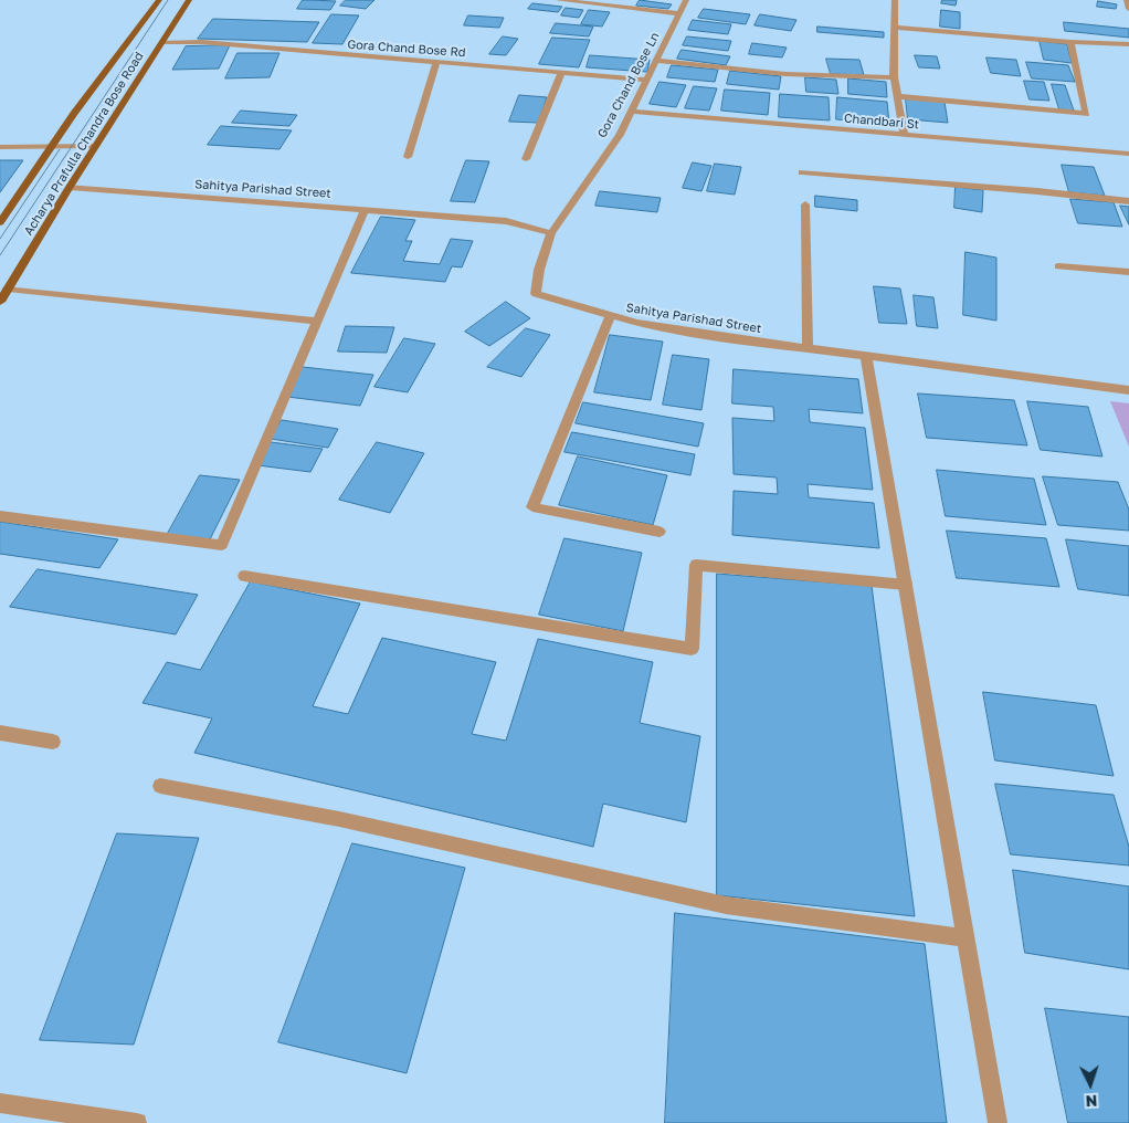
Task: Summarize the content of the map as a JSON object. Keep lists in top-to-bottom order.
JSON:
{
  "streets": {
    "main road": ["Acharya Prafulla Chandra Bose Road"],
    "street": [
      "Gora Chand Bose Rd",
      "Gora Chand Bose Ln",
      "Chandbari St",
      "Sahitya Parishad Street"
    ]
  },
  "crossings": [
    ["Gora Chand Bose Rd", "Gora Chand Bose Ln"],
    ["Gora Chand Bose Rd", "Acharya Prafulla Chandra Bose Road"],
    ["Gora Chand Bose Ln", "Chandbari St"],
    ["Gora Chand Bose Ln", "Sahitya Parishad Street"],
    ["Acharya Prafulla Chandra Bose Road", "Sahitya Parishad Street"]
  ],
  "north": "bottom"
}
